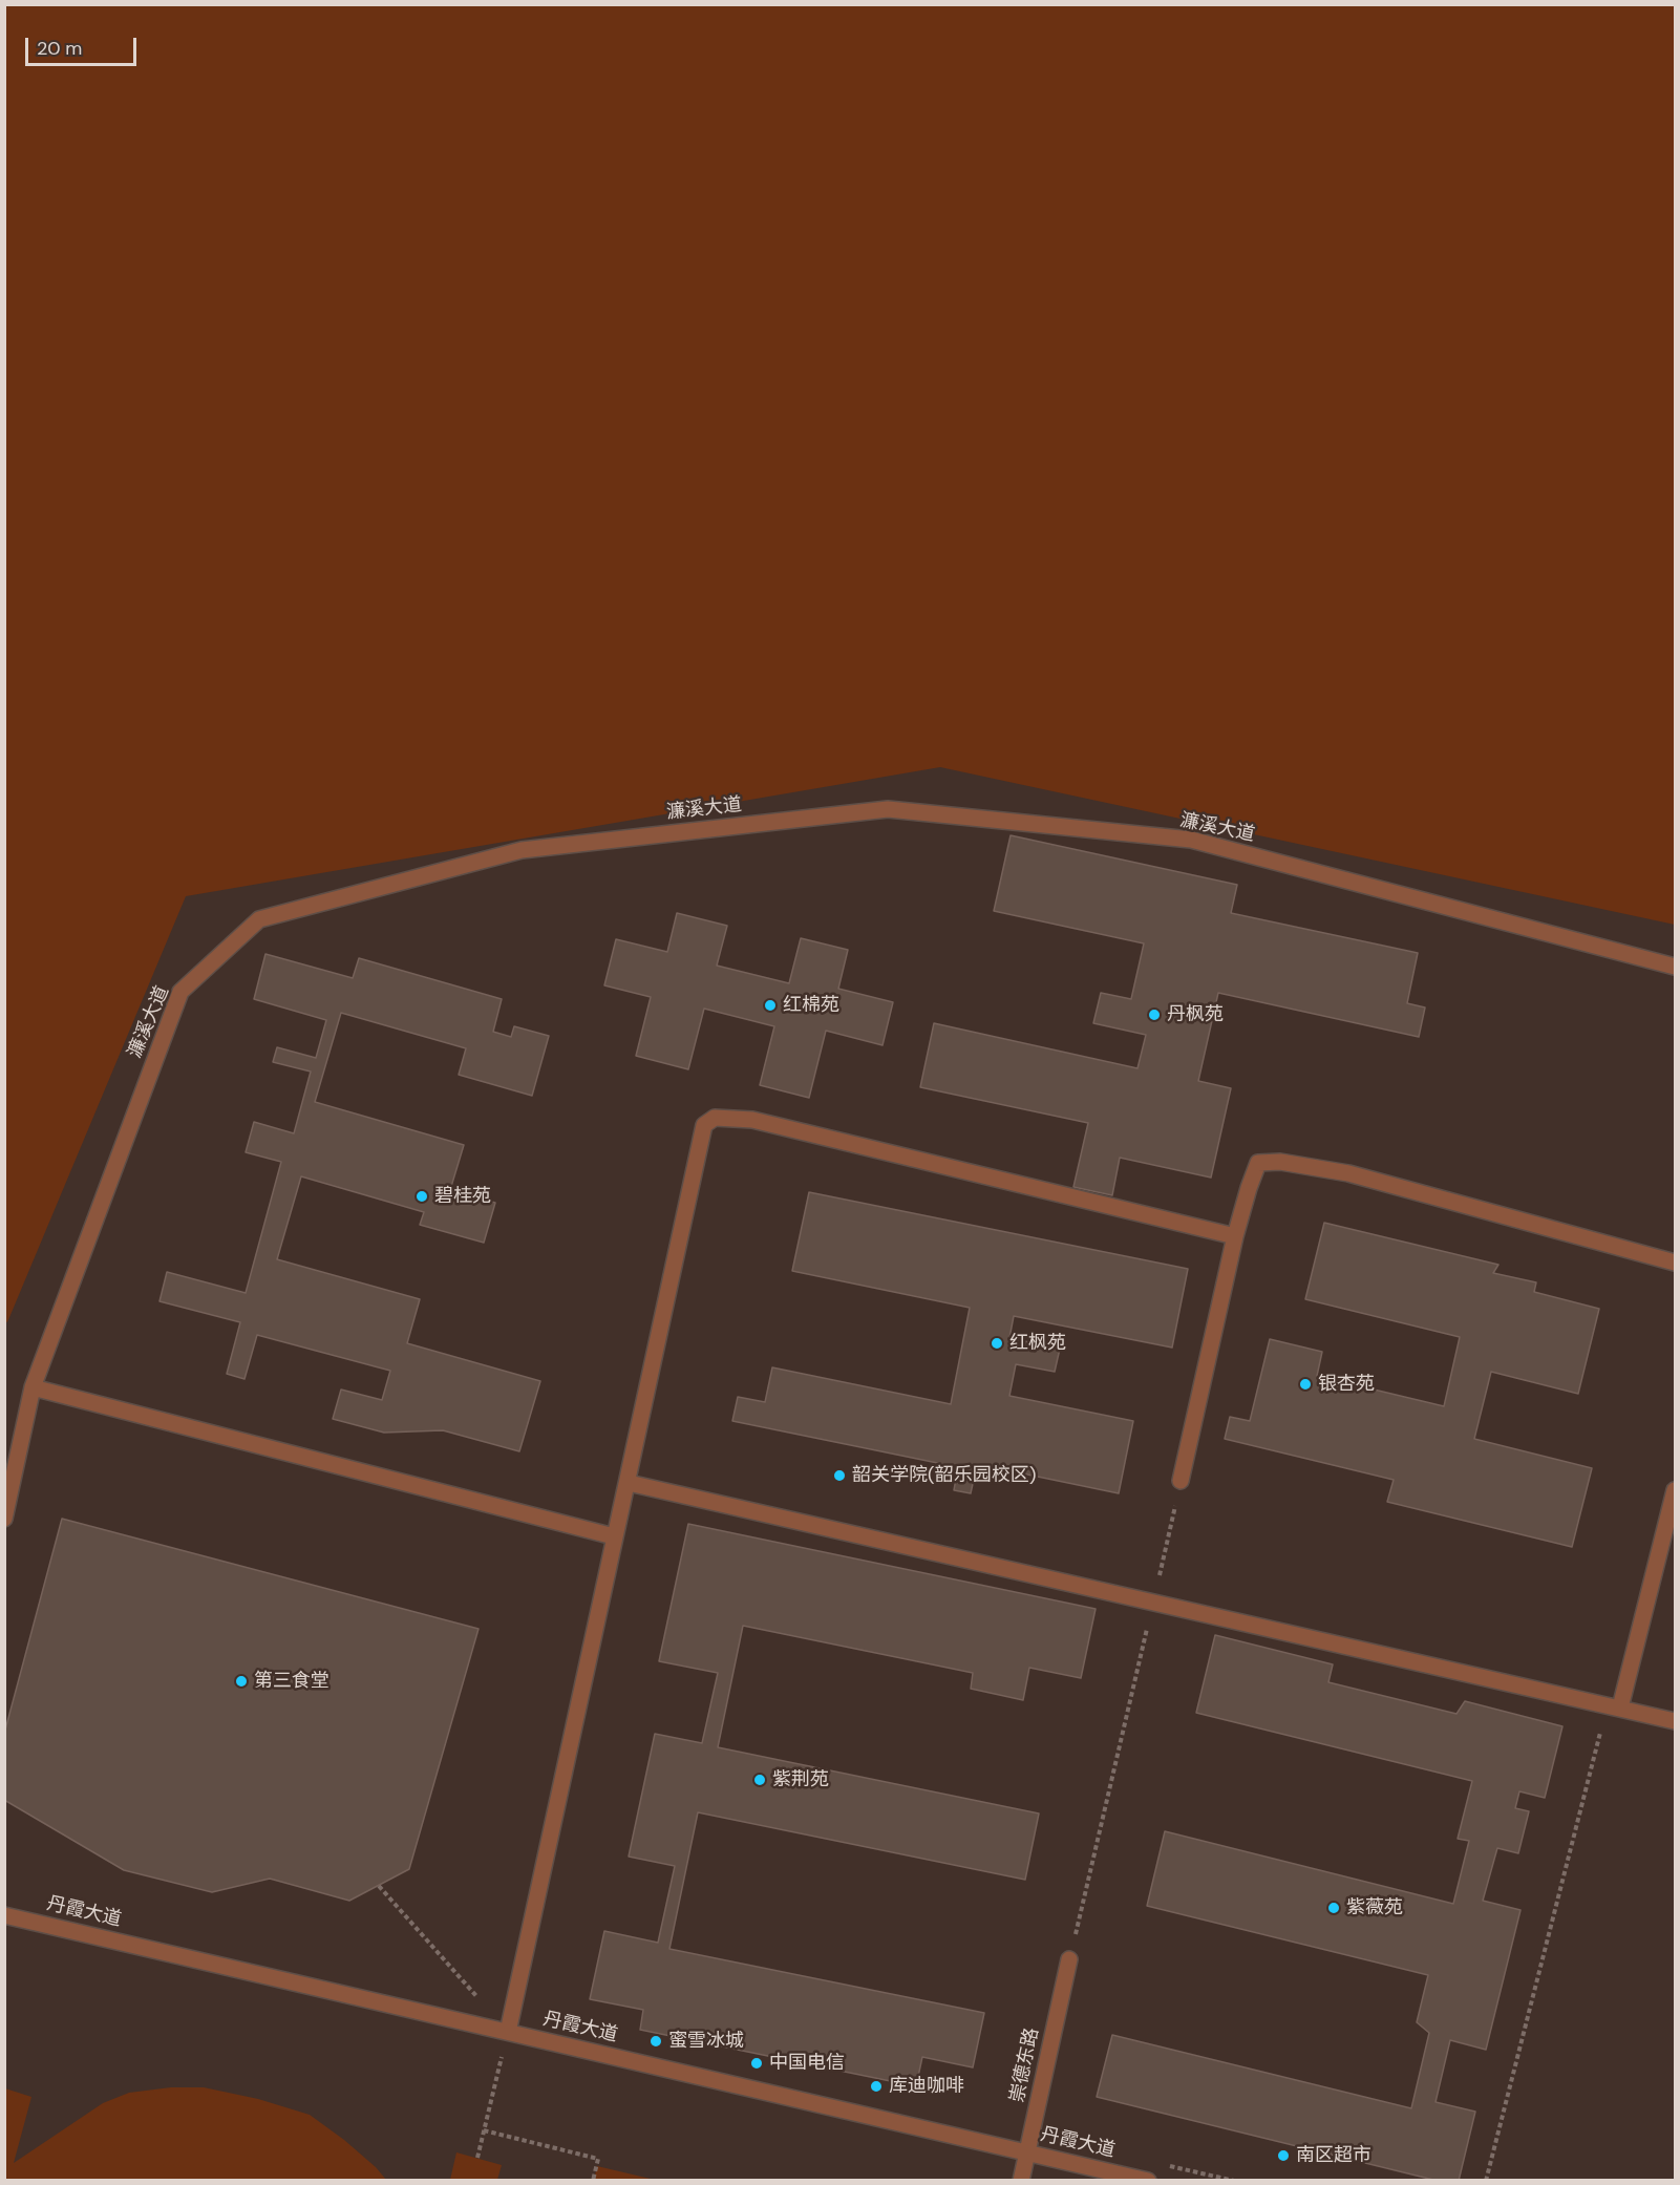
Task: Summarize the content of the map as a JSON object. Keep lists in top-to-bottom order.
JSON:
{
  "streets": {
    "lane": ["濂溪大道", "丹霞大道", "崇德东路"]
  },
  "crossings": [
    ["丹霞大道", "崇德东路"]
  ],
  "places": [
    "红棉苑",
    "丹枫苑",
    "碧桂苑",
    "红枫苑",
    "银杏苑",
    "韶关学院(韶乐园校区)",
    "第三食堂",
    "紫荆苑",
    "紫薇苑",
    "蜜雪冰城",
    "中国电信",
    "库迪咖啡",
    "南区超市"
  ],
  "scale_bar": "20 m"
}
